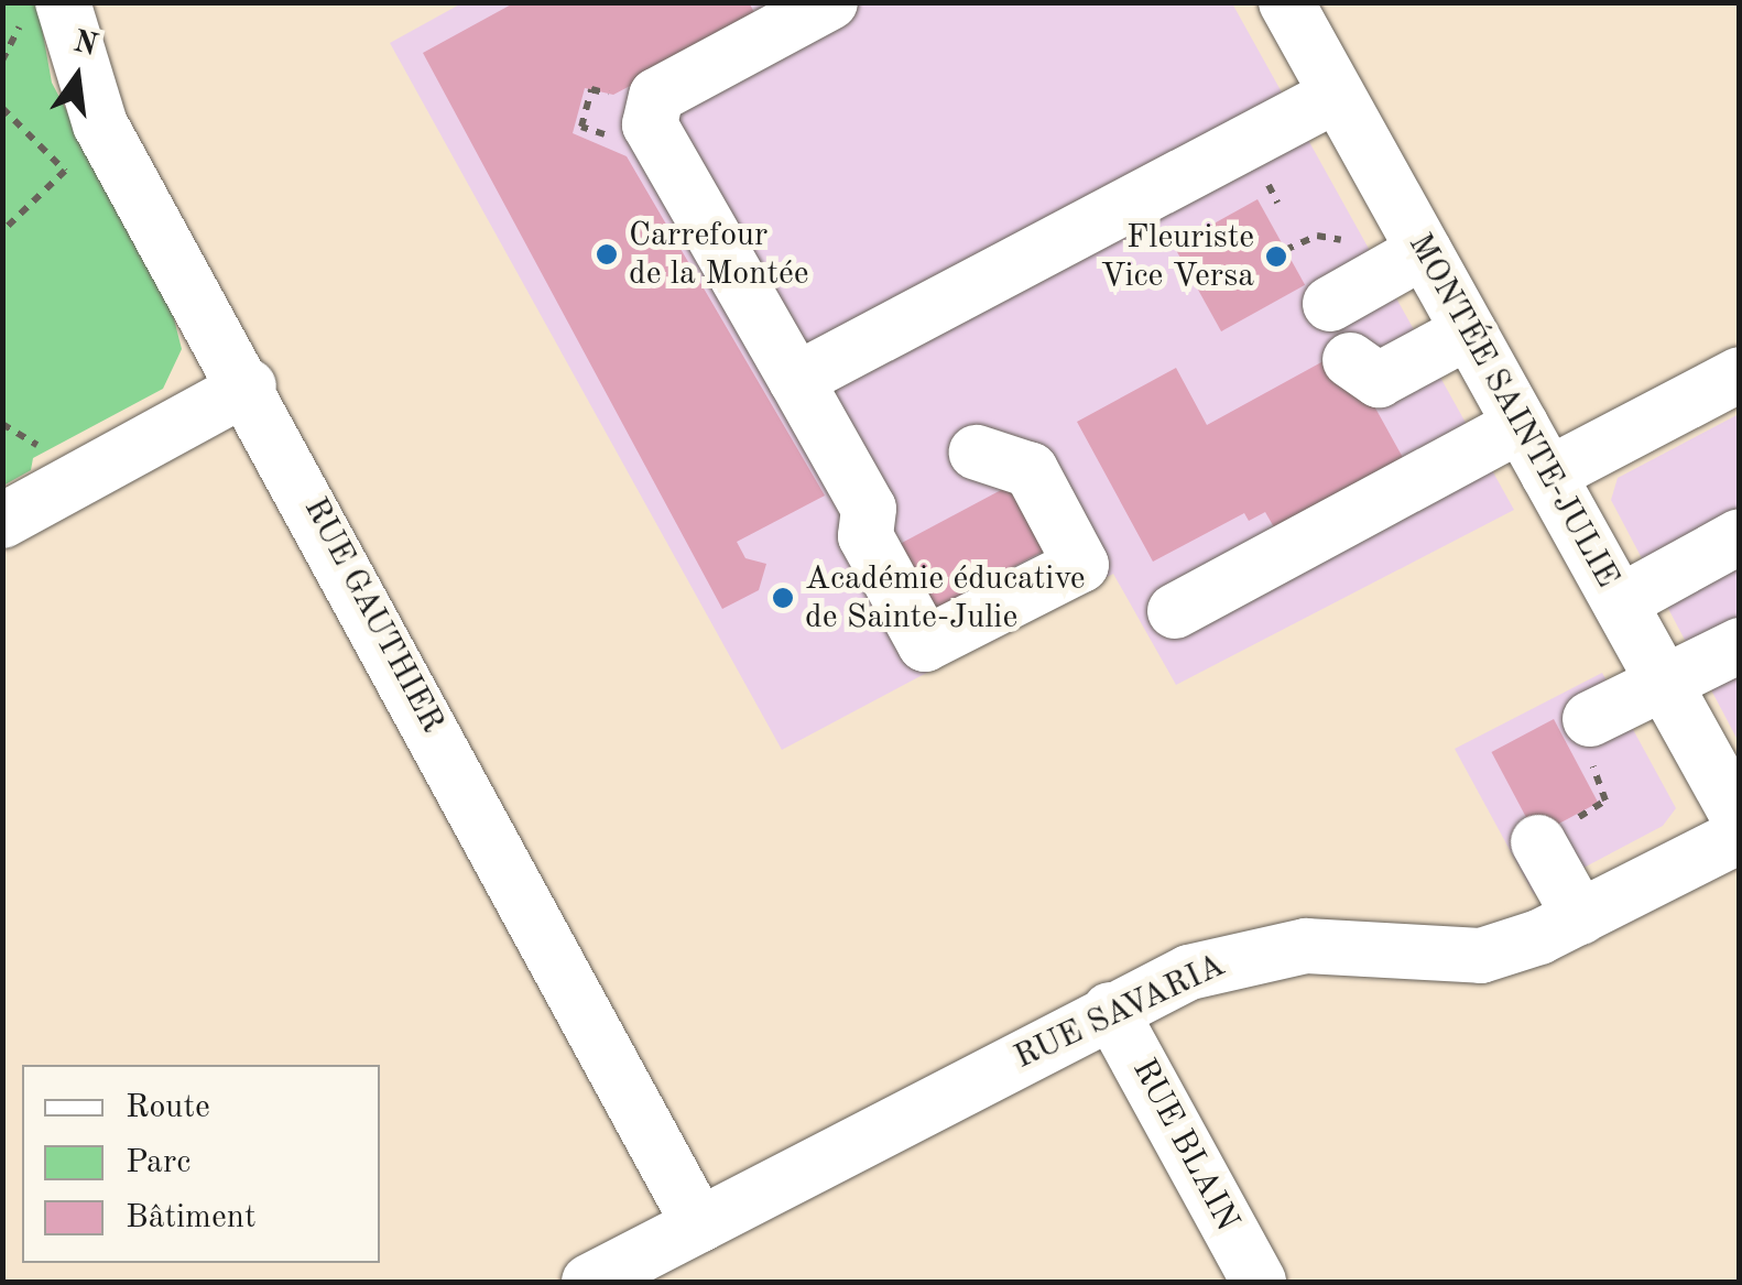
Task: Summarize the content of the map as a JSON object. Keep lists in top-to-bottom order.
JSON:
{
  "streets": {
    "street": [
      "MONTÉE SAINTE-JULIE",
      "RUE GAUTHIER",
      "RUE SAVARIA",
      "RUE BLAIN"
    ]
  },
  "crossings": [
    ["RUE GAUTHIER", "RUE SAVARIA"],
    ["RUE SAVARIA", "RUE BLAIN"]
  ],
  "places": ["Carrefour de la Montée", "Fleuriste Vice Versa", "Académie éducative de Sainte-Julie"],
  "legend": ["Route", "Parc", "Bâtiment"],
  "north": "top"
}
